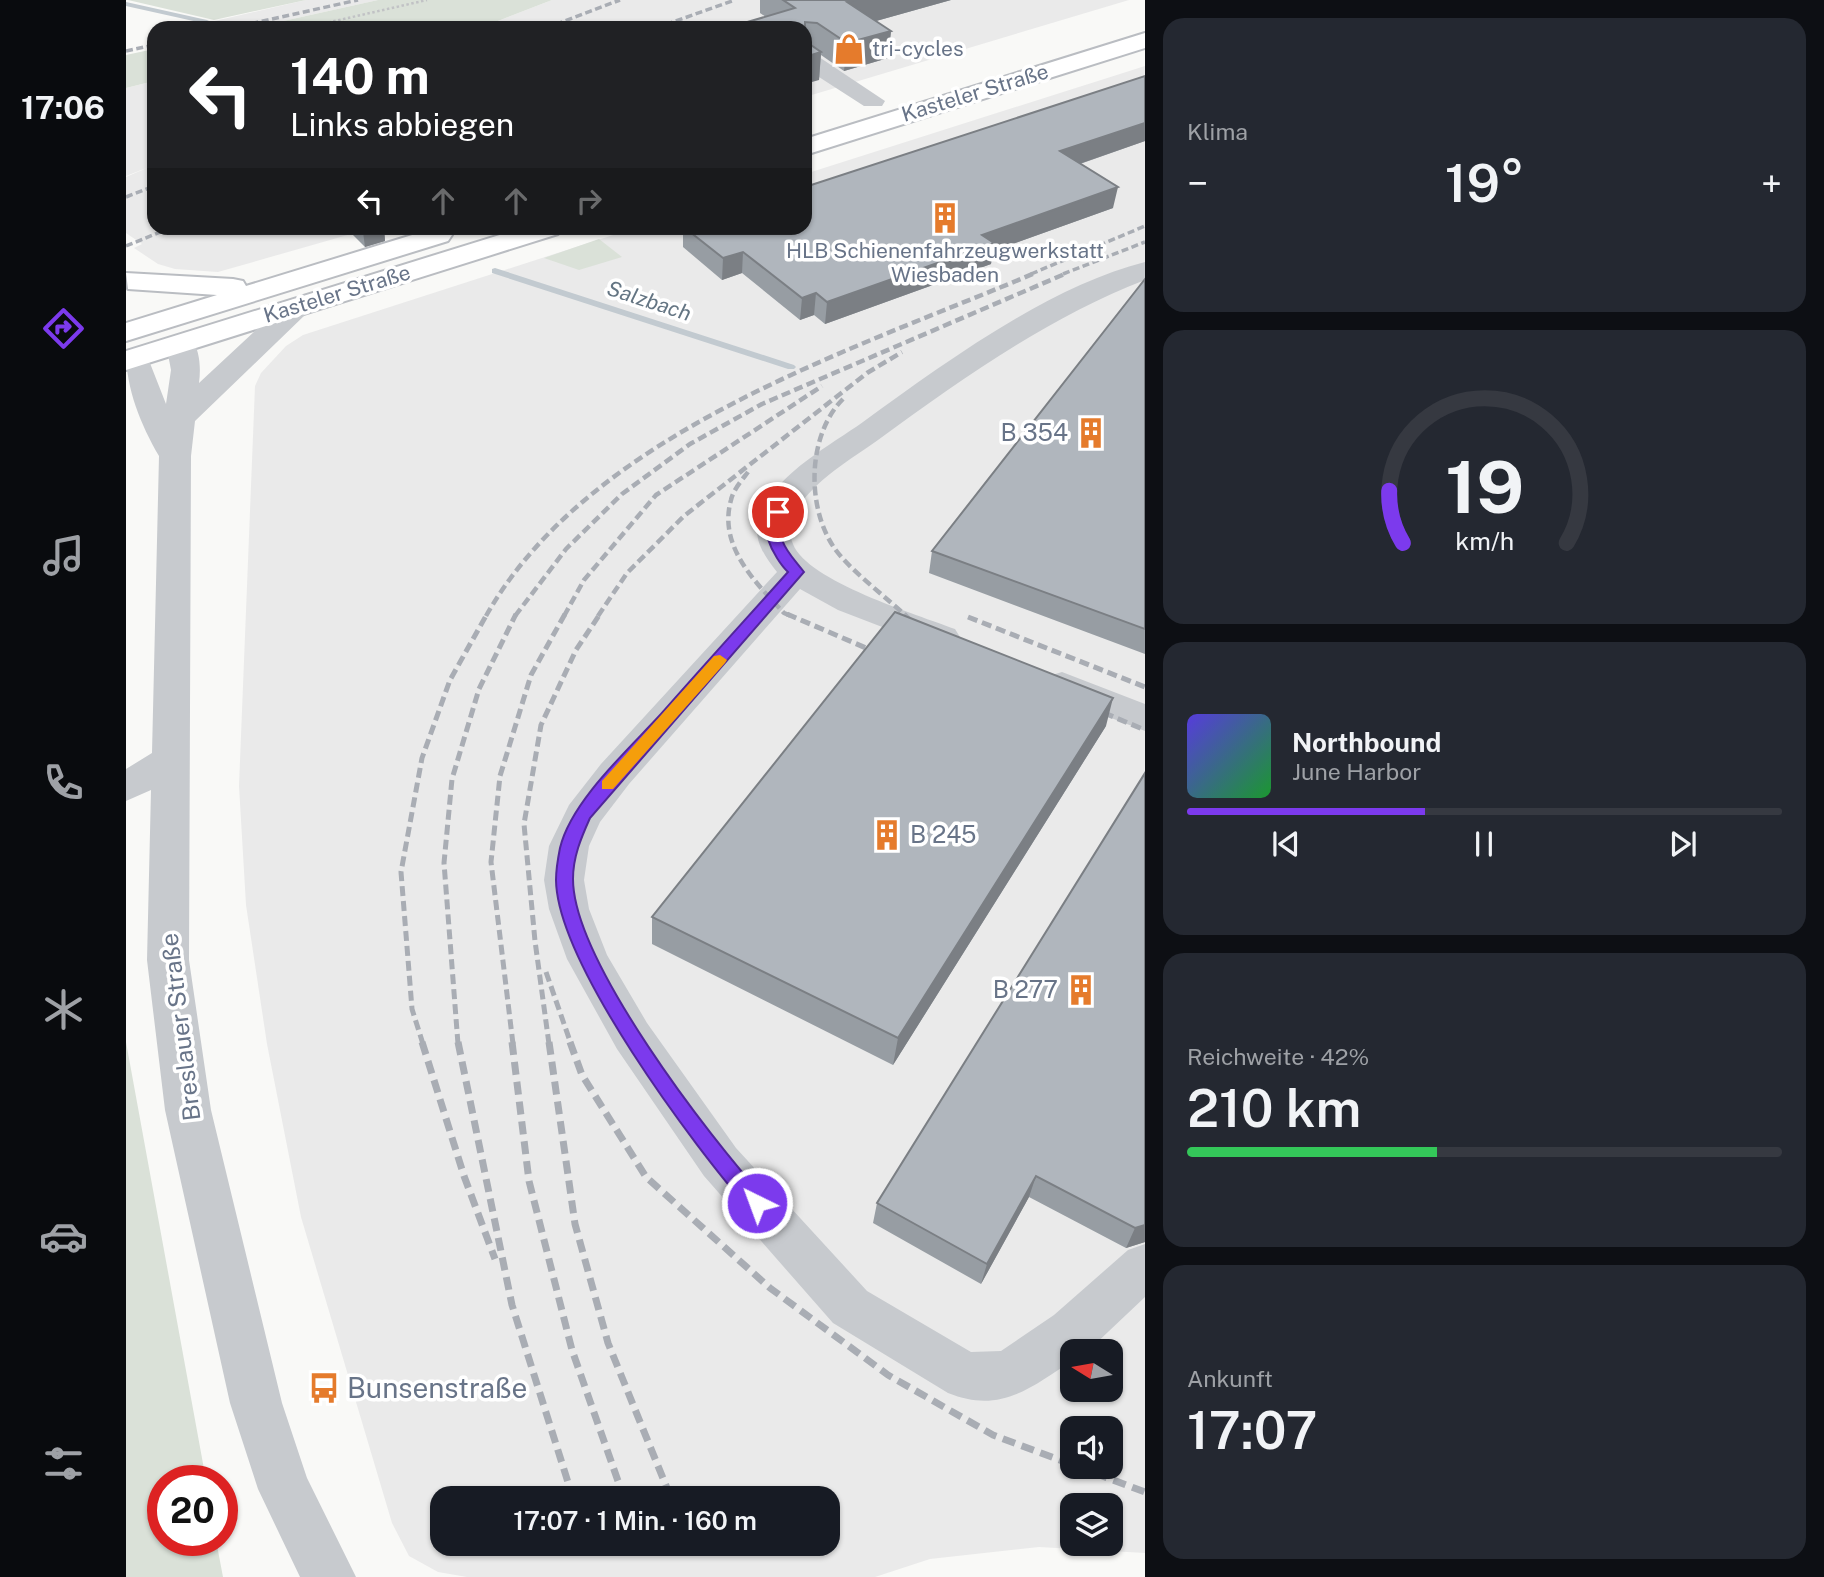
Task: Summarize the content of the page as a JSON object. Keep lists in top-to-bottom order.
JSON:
{
  "streets": {
    "main road": ["Kasteler Straße"],
    "street": ["Breslauer Straße"]
  },
  "crossings": [
    ["Kasteler Straße", "Breslauer Straße"]
  ],
  "water": ["Salzbach"],
  "places": {
    "shop": ["tri-cycles"],
    "building": [
      "HLB Schienenfahrzeugwerkstatt Wiesbaden",
      "B 354",
      "B 245",
      "B 277"
    ],
    "bus stop": ["Bunsenstraße"]
  },
  "north": "left",
  "page": {
    "tabs": "17:06",
    "tile": [
      "Klima",
      ["Reichweite · 42%", "210 km"],
      ["Ankunft", "17:07"]
    ],
    "turn": ["140 m", "Links abbiegen"],
    "heat": ["−", "19°", "+"],
    "song": ["Northbound", "June Harbor"],
    "limit": "20",
    "trip": "17:07 · 1 Min. · 160 m",
    "gauge": ["19", "km/h"]
  }
}
